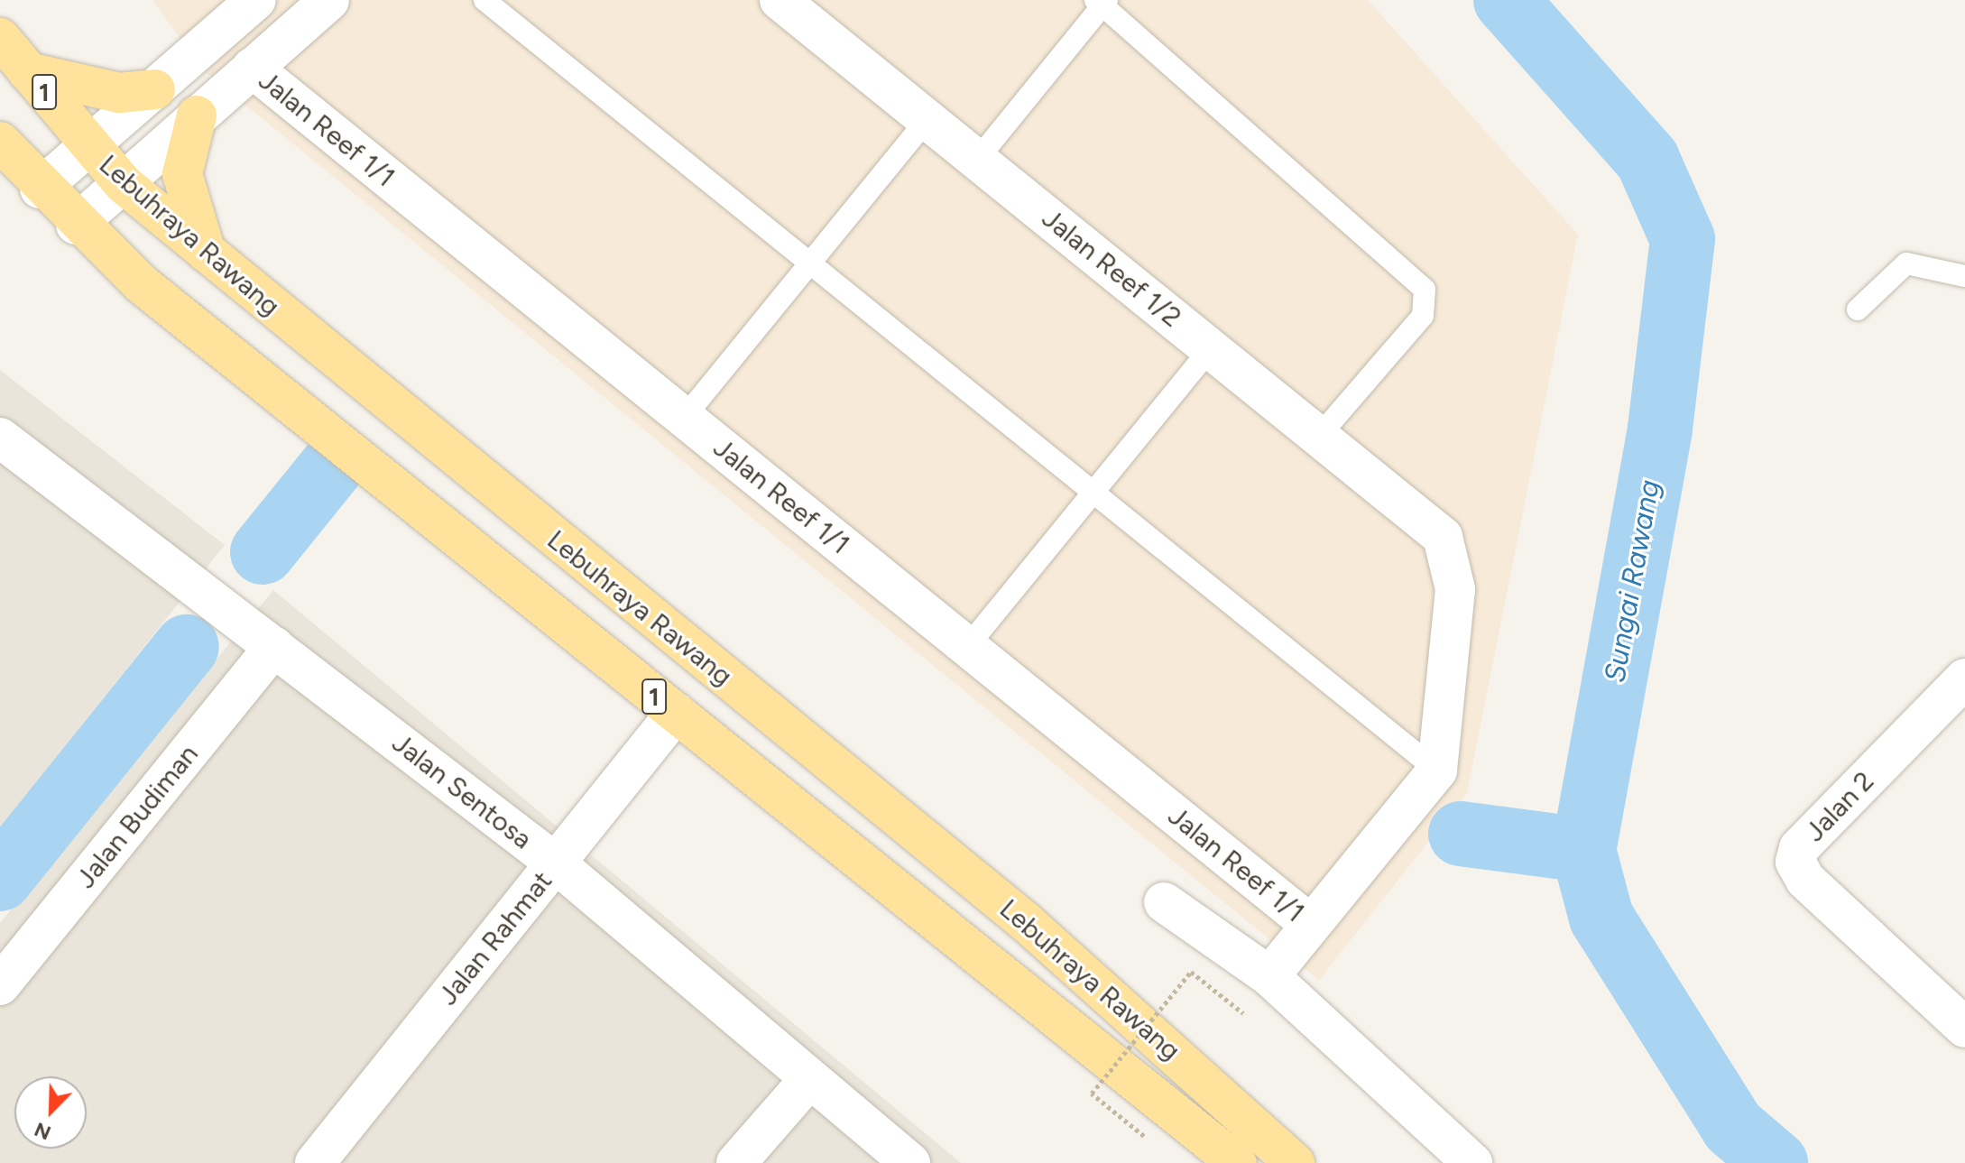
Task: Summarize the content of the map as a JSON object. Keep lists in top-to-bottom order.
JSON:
{
  "streets": {
    "main road": ["1", "Lebuhraya Rawang"],
    "street": [
      "Jalan Reef 1/1",
      "Jalan Reef 1/2",
      "Jalan Sentosa",
      "Jalan 2",
      "Jalan Budiman",
      "Jalan Rahmat"
    ]
  },
  "crossings": [
    ["Lebuhraya Rawang", "Jalan Rahmat"],
    ["Jalan Sentosa", "Jalan Budiman"],
    ["Jalan Sentosa", "Jalan Rahmat"]
  ],
  "water": ["Sungai Rawang"],
  "north": "bottom left"
}
